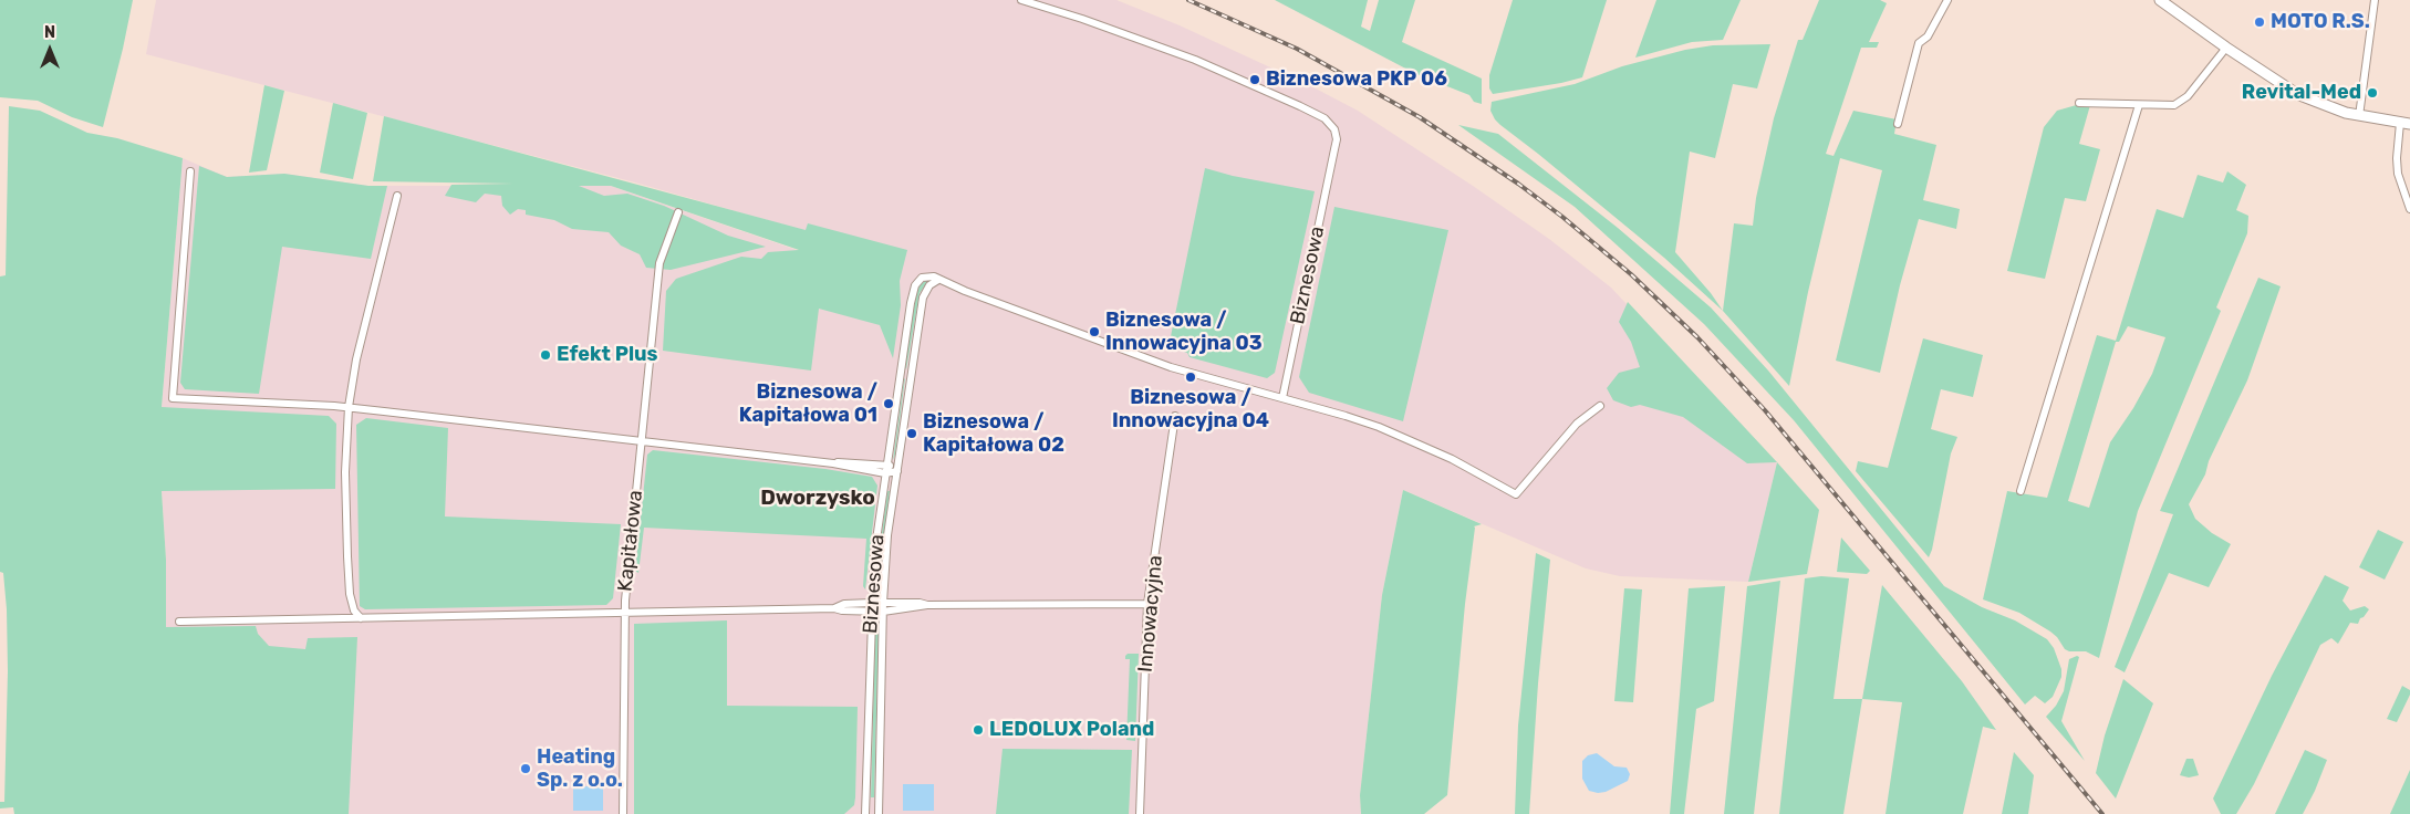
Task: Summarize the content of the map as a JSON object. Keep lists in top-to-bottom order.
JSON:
{
  "streets": {
    "street": ["Biznesowa", "Kapitałowa", "Innowacyjna"]
  },
  "districts": ["Dworzysko"],
  "places": [
    "MOTO R.S.",
    "Biznesowa PKP 06",
    "Revital-Med",
    "Biznesowa / Innowacyjna 03",
    "Efekt Plus",
    "Biznesowa / Innowacyjna 04",
    "Biznesowa / Kapitałowa 01",
    "Biznesowa / Kapitałowa 02",
    "LEDOLUX Poland",
    "Heating Sp. z o.o."
  ],
  "north": "top"
}
